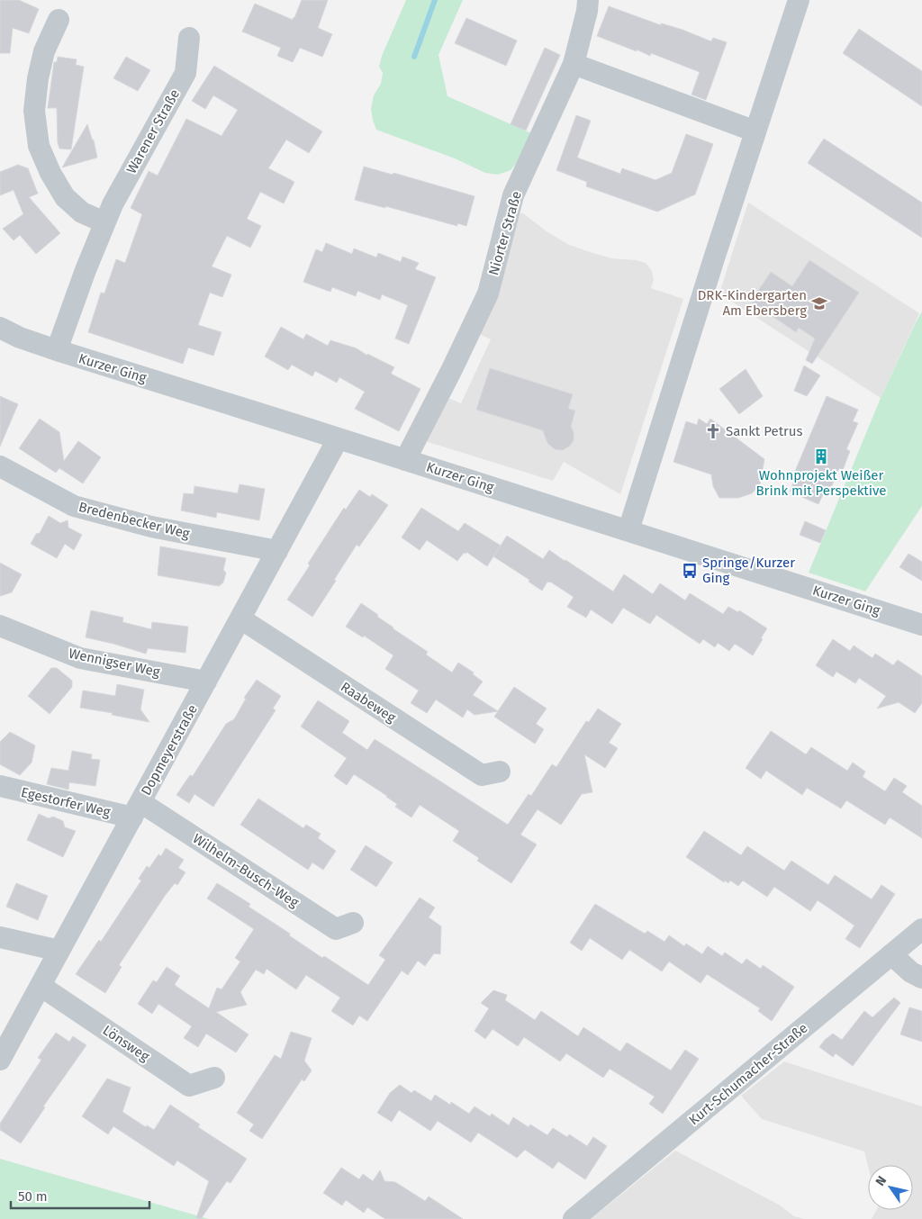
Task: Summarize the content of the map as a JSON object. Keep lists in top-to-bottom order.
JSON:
{
  "streets": {
    "street": [
      "Warener Straße",
      "Niorter Straße",
      "Kurzer Ging",
      "Bredenbecker Weg",
      "Wennigser Weg",
      "Raabeweg",
      "Dopmeyerstraße",
      "Egestorfer Weg",
      "Wilhelm-Busch-Weg",
      "Lönsweg",
      "Kurt-Schumacher-Straße"
    ]
  },
  "crossings": [
    ["Warener Straße", "Kurzer Ging"],
    ["Niorter Straße", "Kurzer Ging"],
    ["Kurzer Ging", "Dopmeyerstraße"],
    ["Bredenbecker Weg", "Dopmeyerstraße"],
    ["Wennigser Weg", "Dopmeyerstraße"],
    ["Raabeweg", "Dopmeyerstraße"],
    ["Dopmeyerstraße", "Egestorfer Weg"],
    ["Dopmeyerstraße", "Wilhelm-Busch-Weg"],
    ["Dopmeyerstraße", "Lönsweg"],
    ["Egestorfer Weg", "Wilhelm-Busch-Weg"]
  ],
  "places": {
    "school or university": ["DRK-Kindergarten Am Ebersberg"],
    "church": ["Sankt Petrus"],
    "building": ["Wohnprojekt Weißer Brink mit Perspektive"],
    "bus stop": ["Springe/Kurzer Ging"]
  },
  "scale_bar": "50 m",
  "north": "top left"
}
